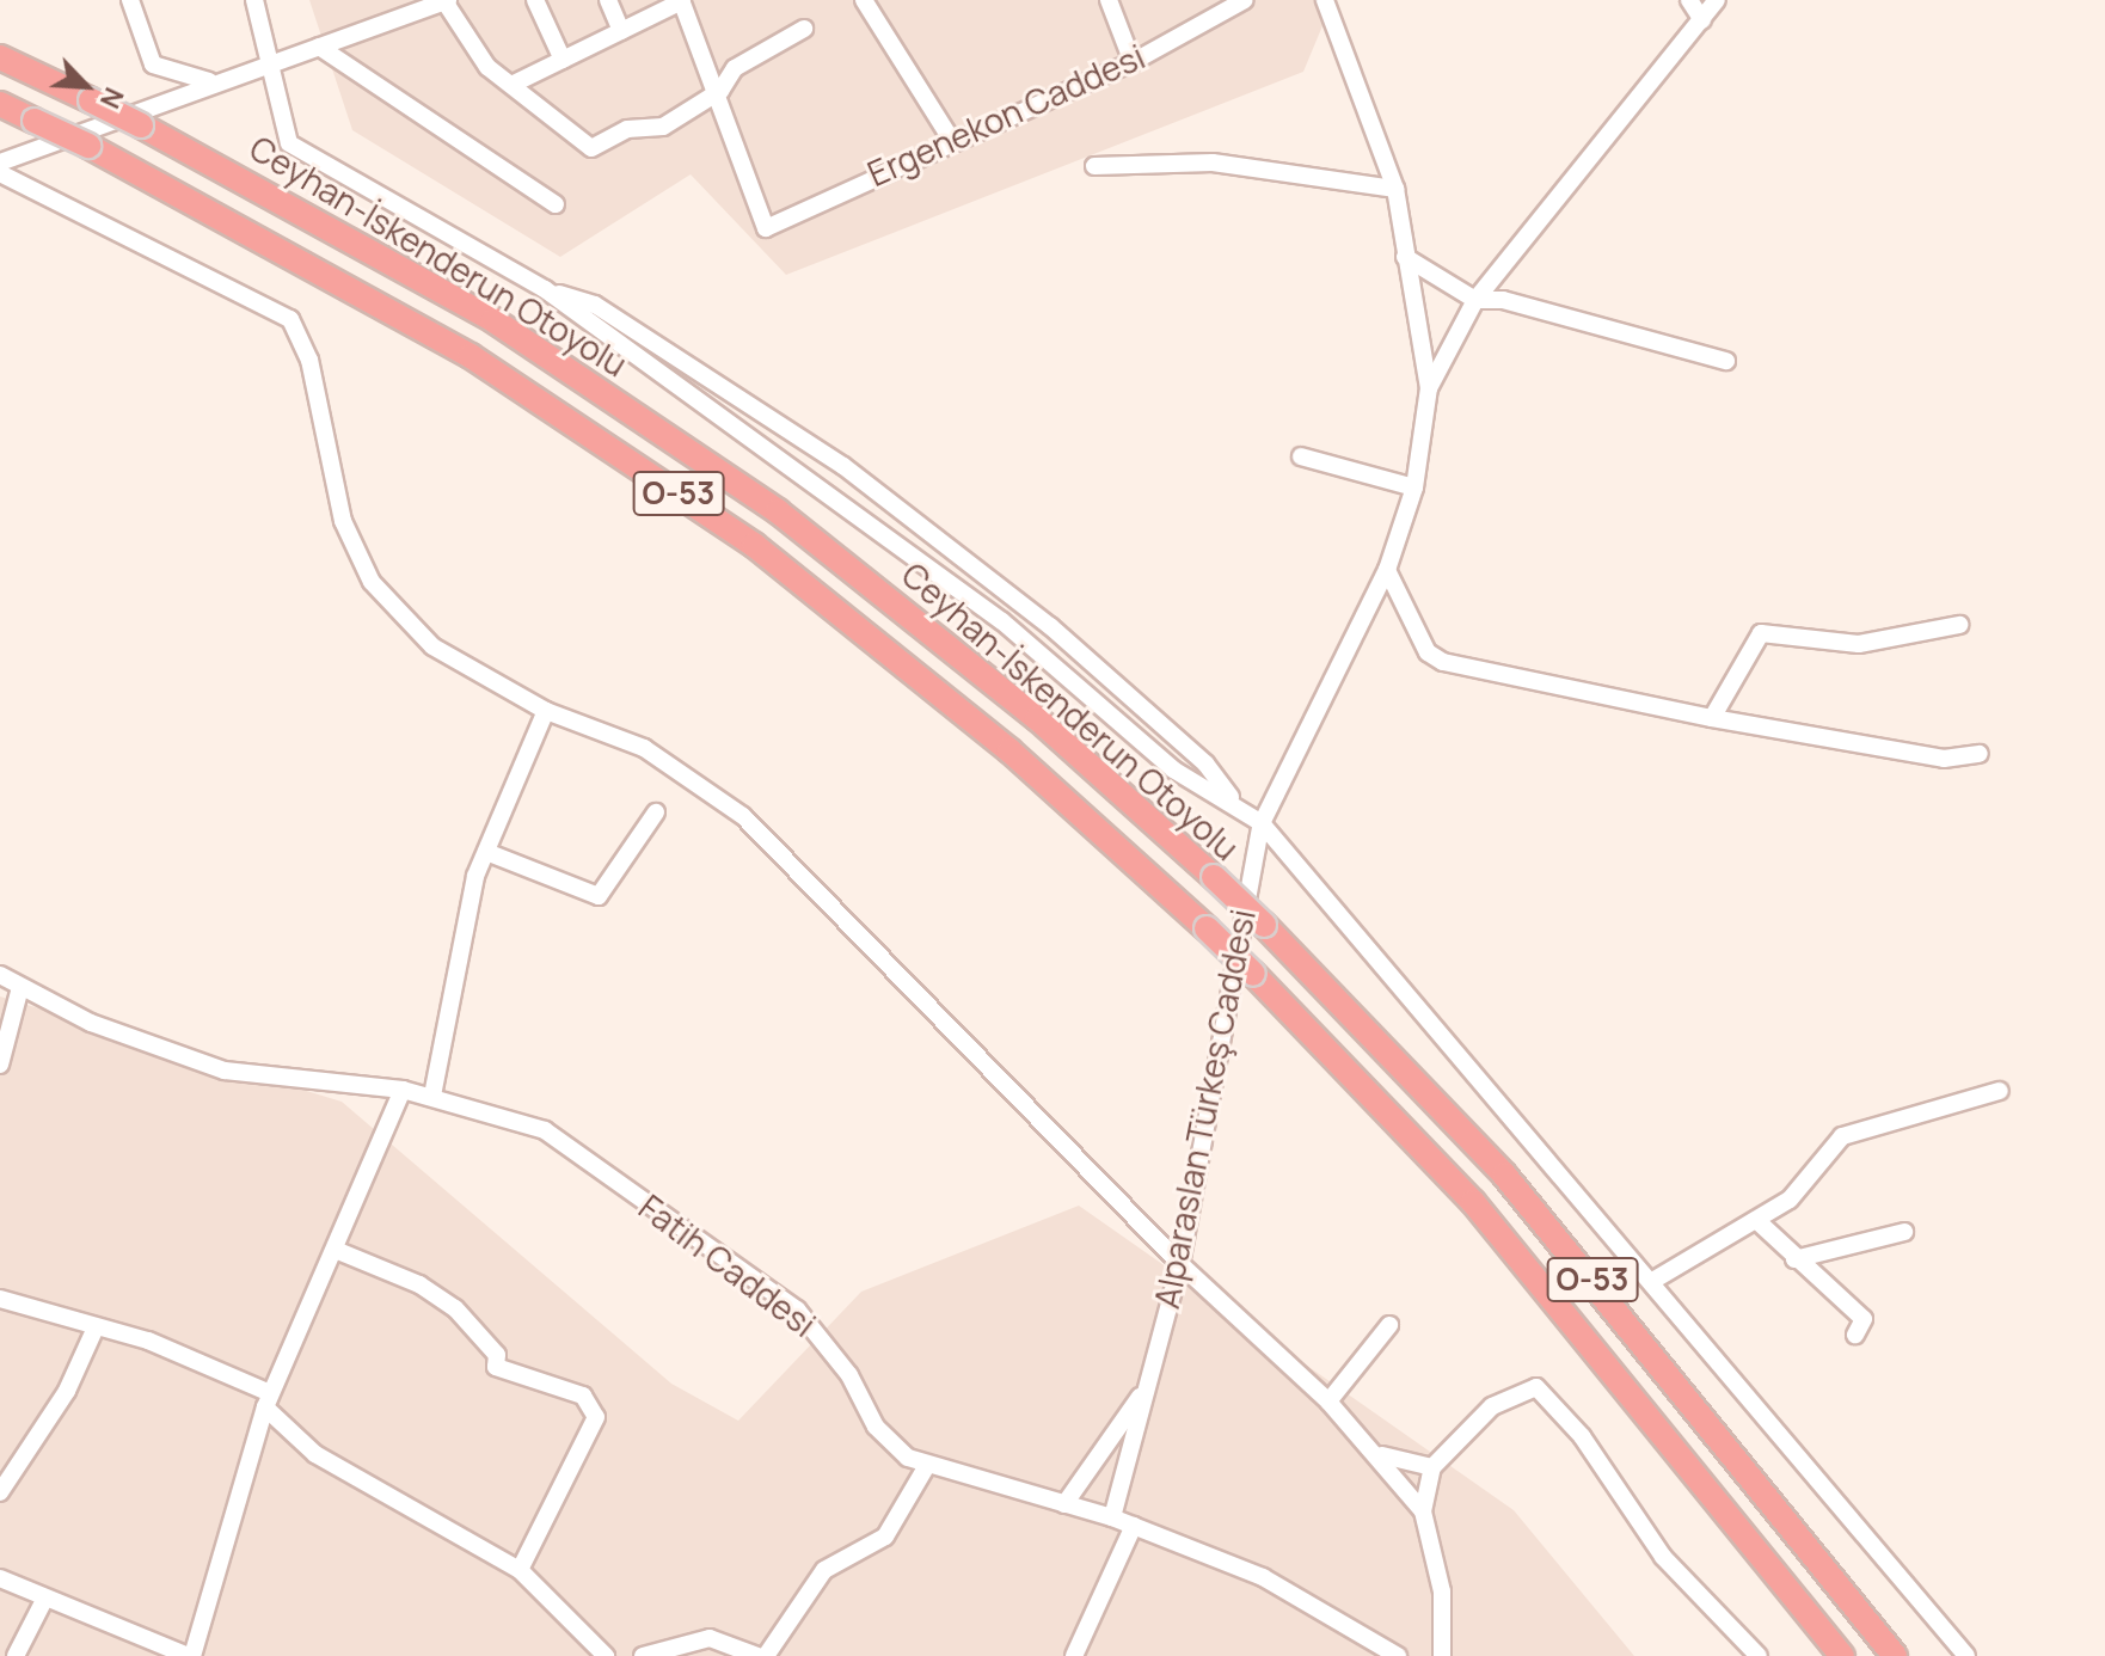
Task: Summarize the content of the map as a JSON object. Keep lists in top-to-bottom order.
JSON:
{
  "streets": {
    "highway": ["Ceyhan-İskenderun Otoyolu", "O-53"],
    "street": ["Ergenekon Caddesi", "Alparaslan Türkeş Caddesi", "Fatih Caddesi"]
  },
  "crossings": [
    ["Alparaslan Türkeş Caddesi", "Fatih Caddesi"]
  ],
  "north": "bottom right"
}
